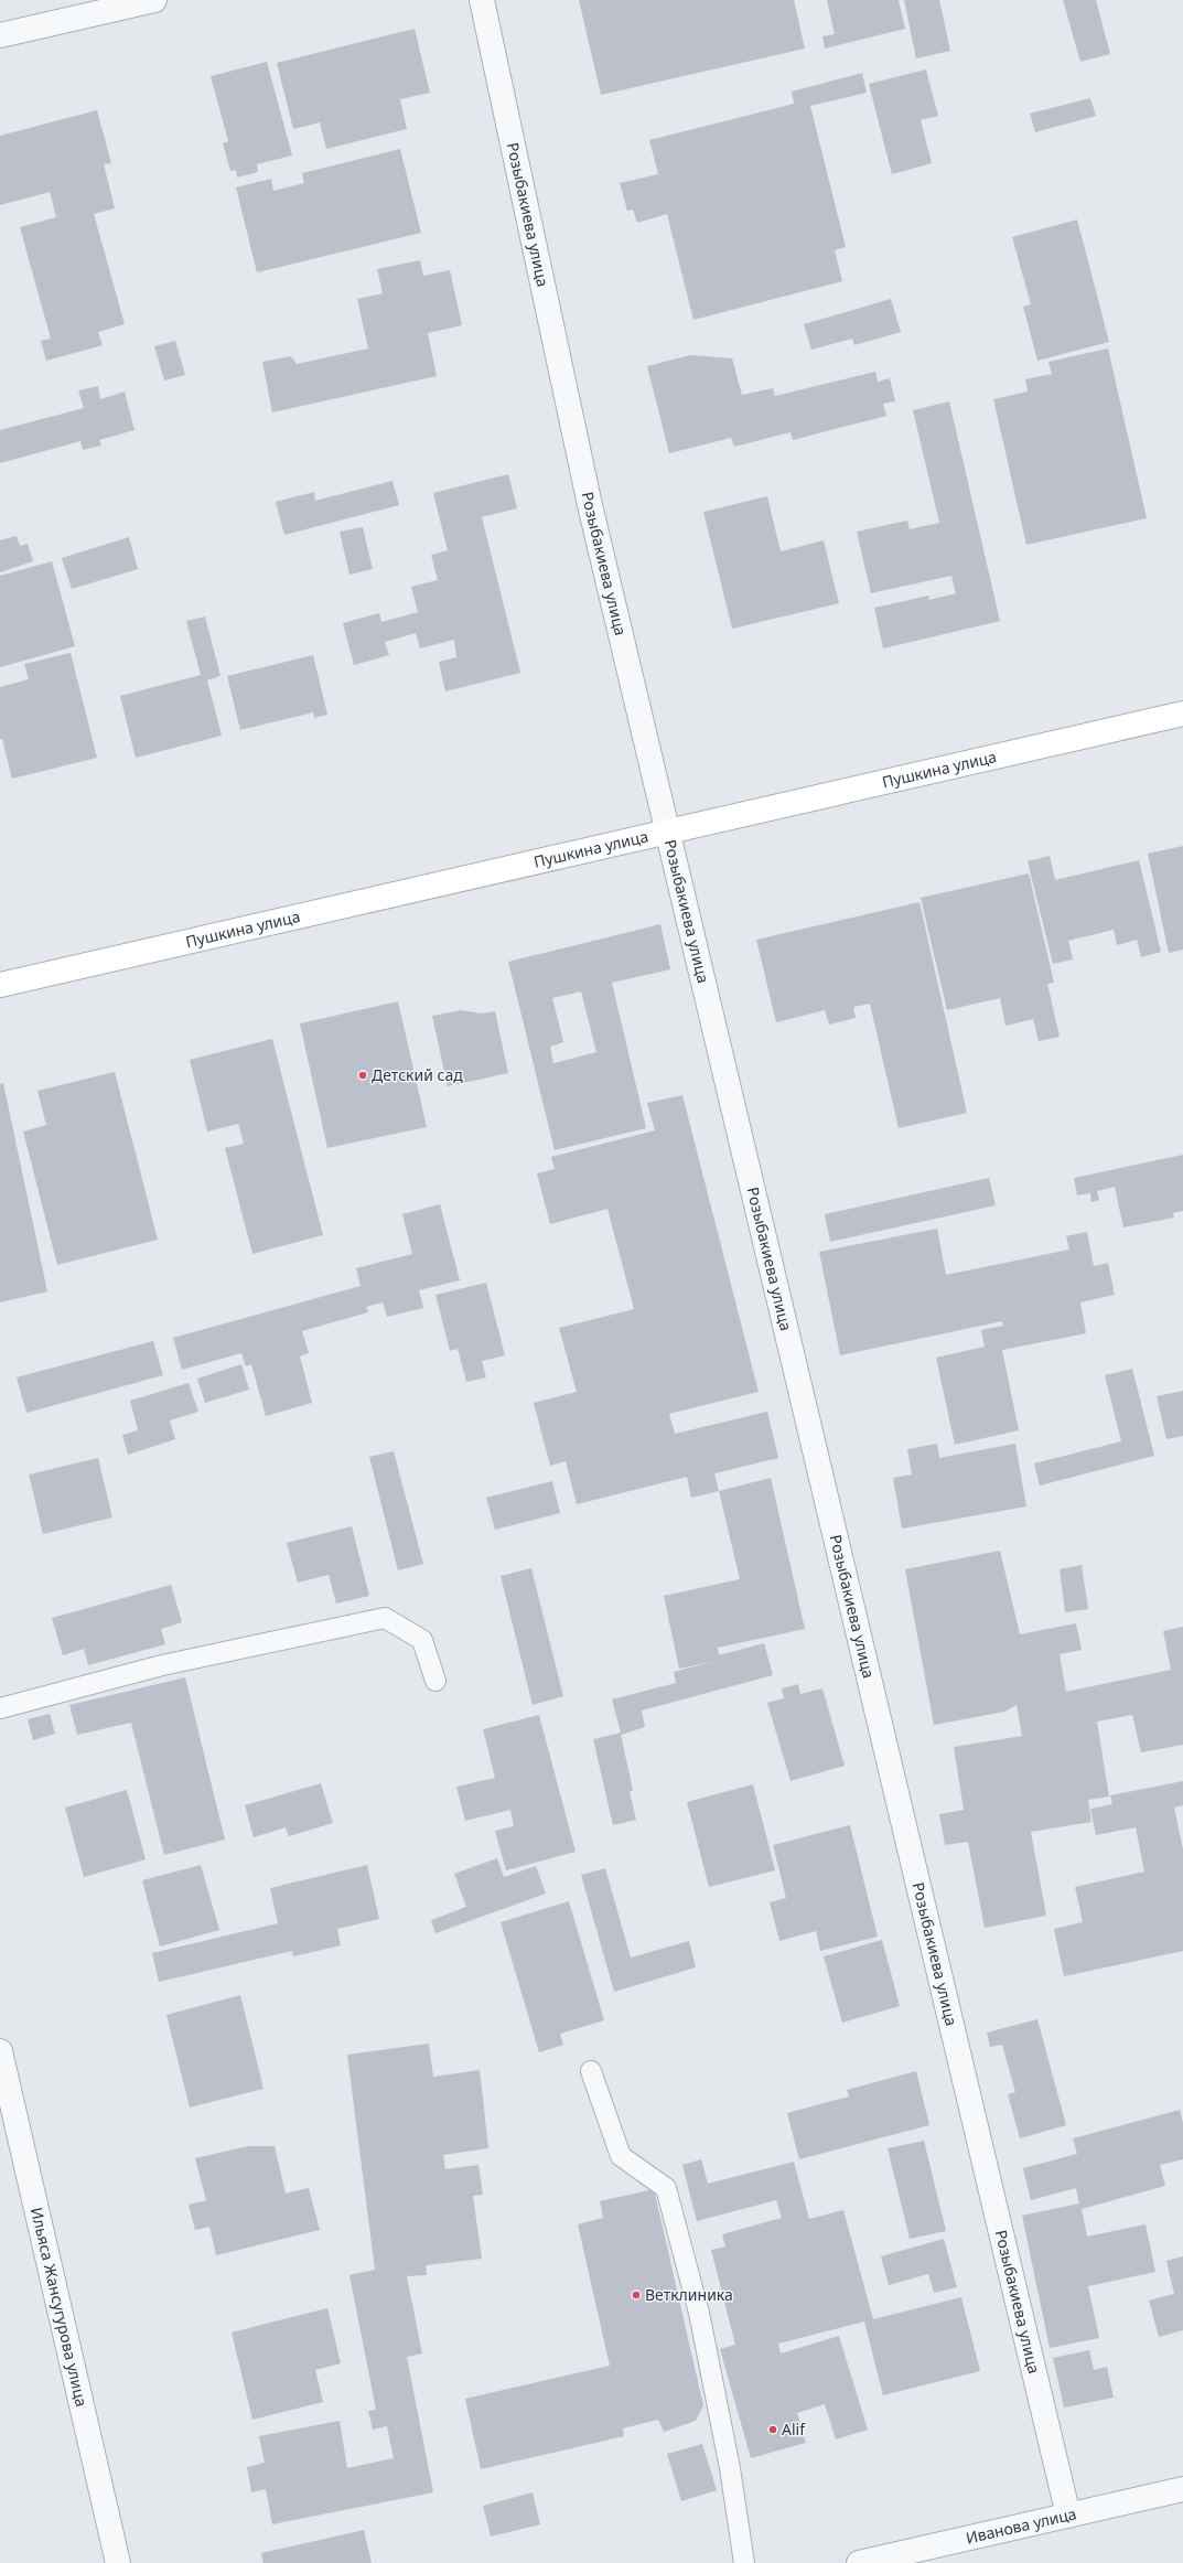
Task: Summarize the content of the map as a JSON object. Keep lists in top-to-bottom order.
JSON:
{
  "streets": {
    "main road": ["Пушкина улица"],
    "street": ["Розыбакиева улица", "Ильяса Жансугурова улица", "Иванова улица"]
  },
  "crossings": [
    ["Розыбакиева улица", "Пушкина улица"],
    ["Розыбакиева улица", "Иванова улица"]
  ],
  "places": ["Детский сад", "Ветклиника", "Alif"]
}
